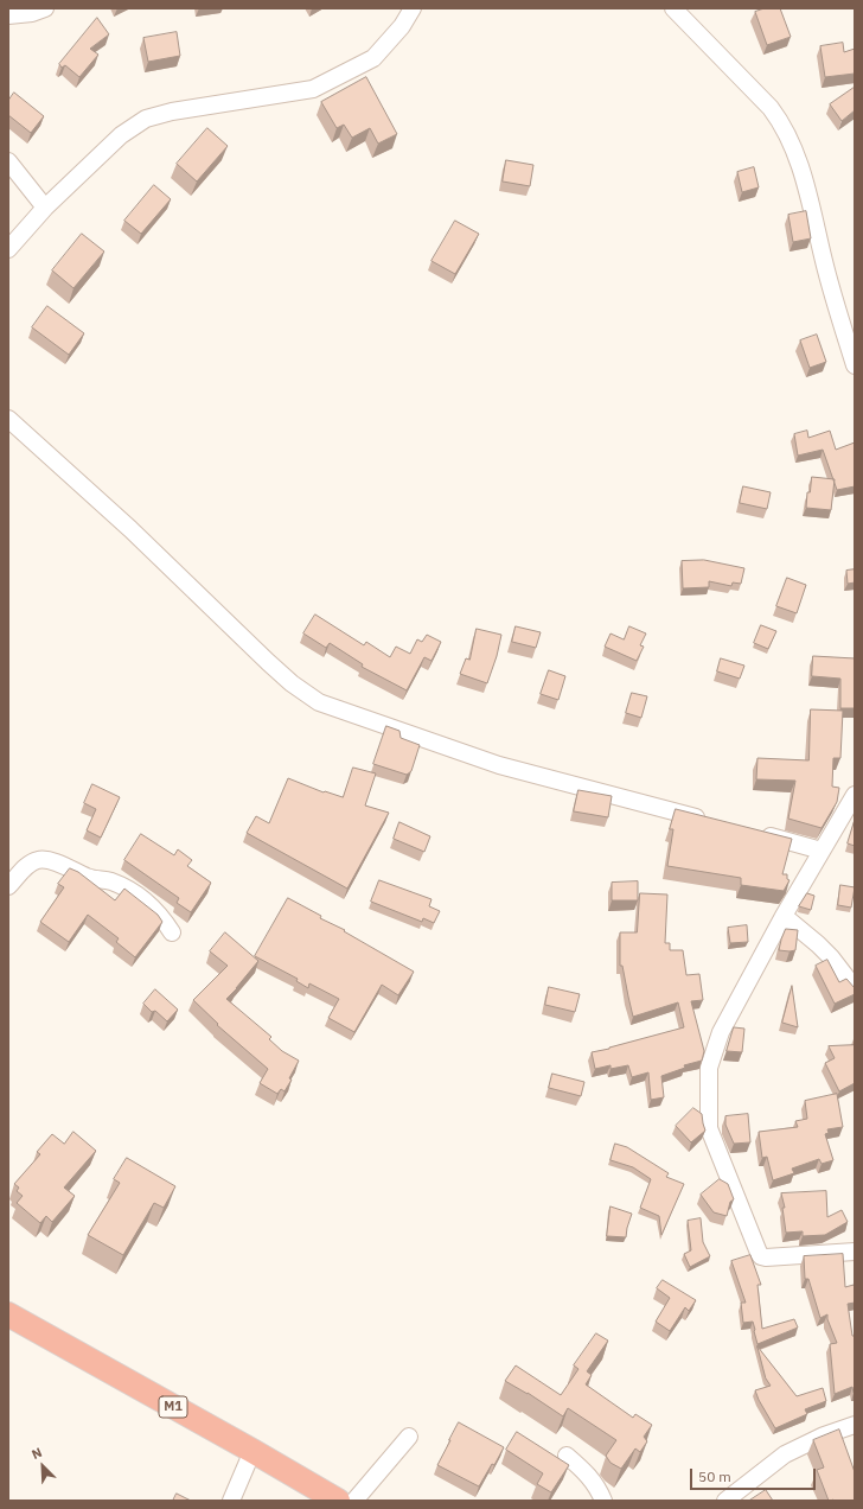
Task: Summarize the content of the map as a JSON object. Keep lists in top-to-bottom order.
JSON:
{
  "streets": {
    "highway": ["M1"]
  },
  "scale_bar": "50 m",
  "north": "top left"
}
